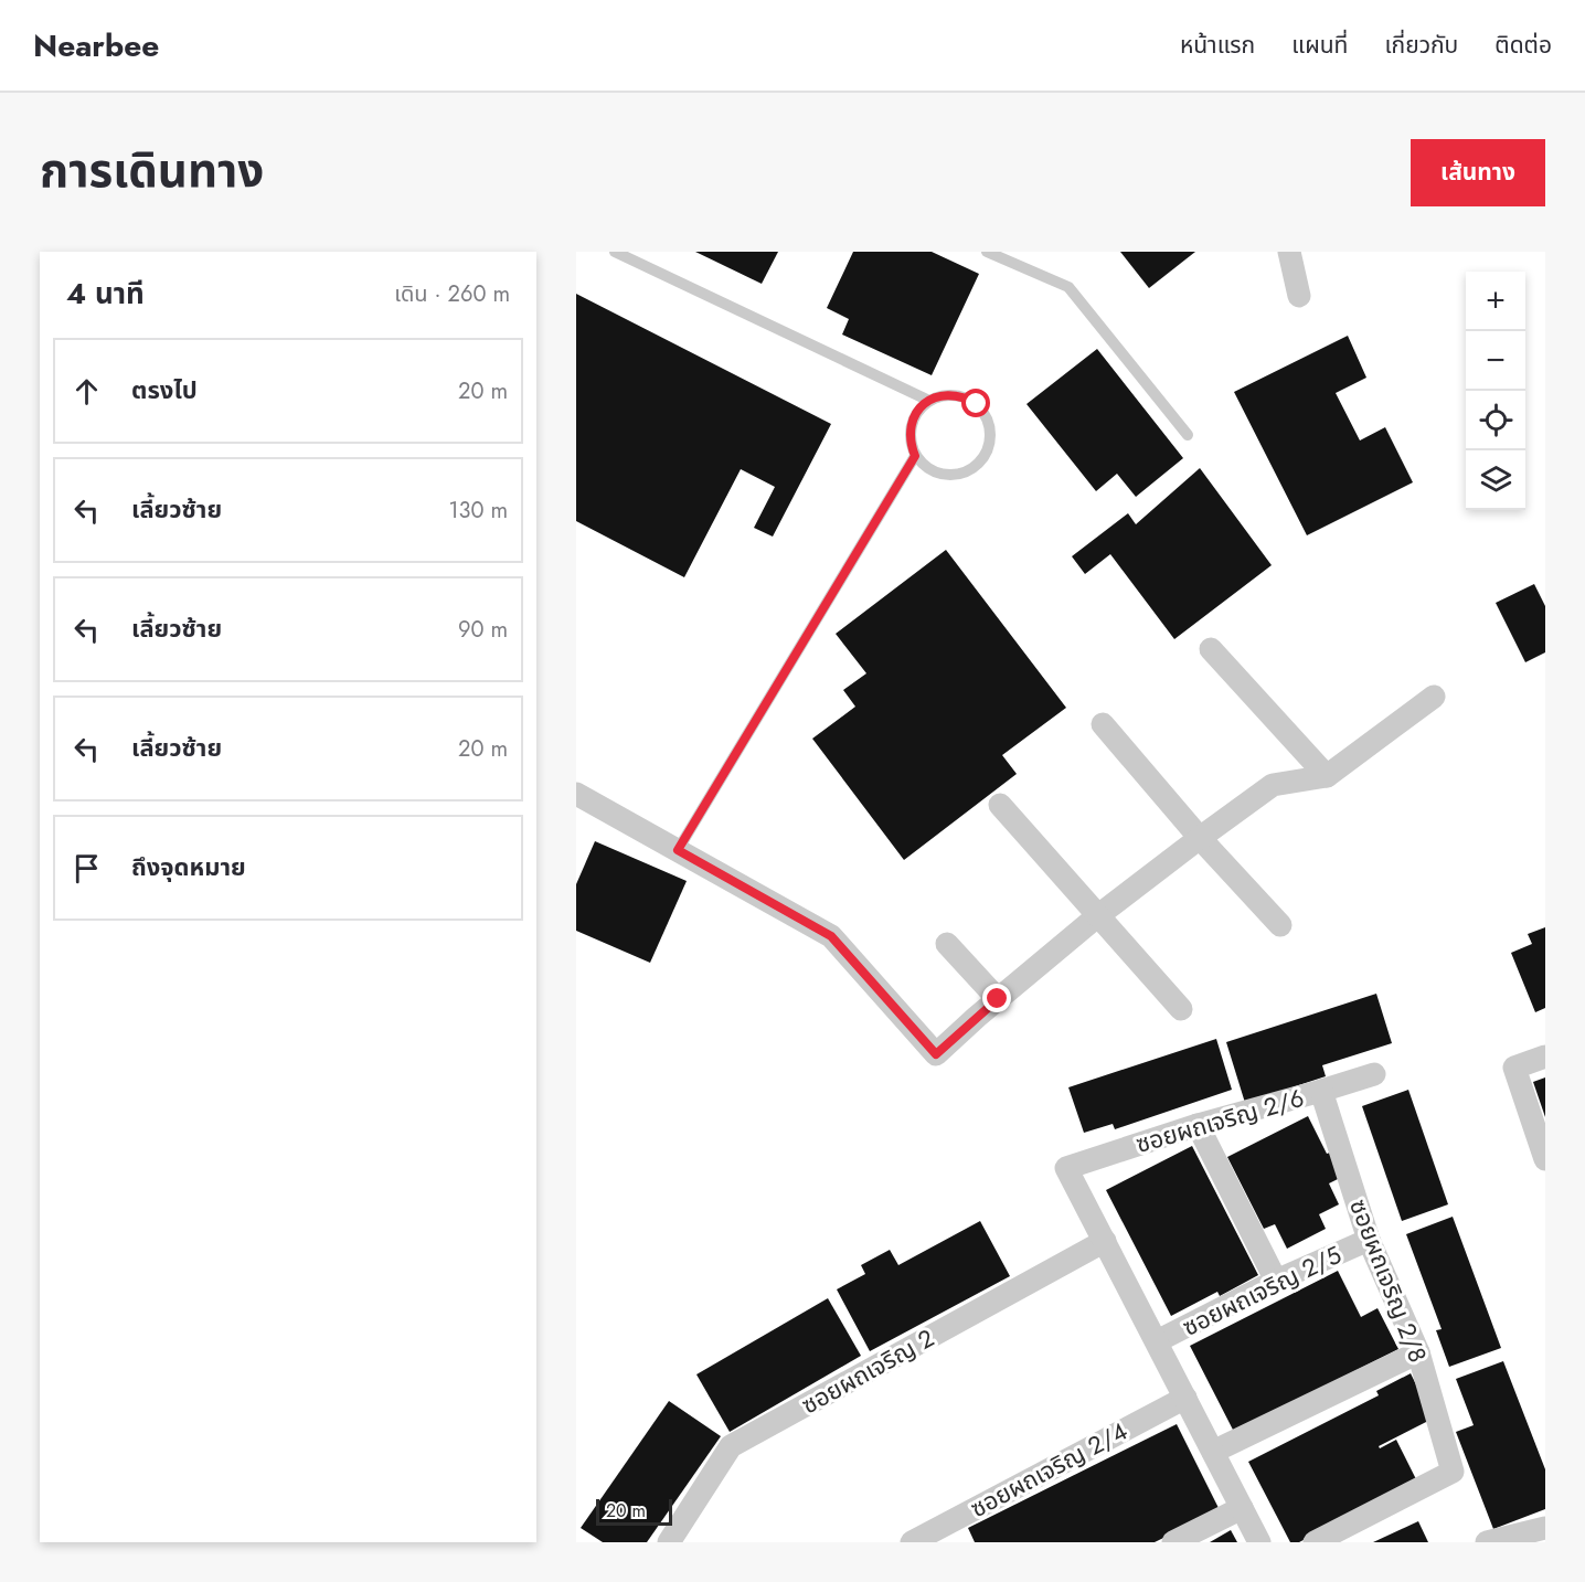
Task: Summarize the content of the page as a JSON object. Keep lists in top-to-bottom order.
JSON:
{
  "streets": {
    "street": [
      "ซอยผถเจริญ 2/6",
      "ซอยผถเจริญ 2/8",
      "ซอยผถเจริญ 2/5",
      "ซอยผถเจริญ 2",
      "ซอยผถเจริญ 2/4"
    ]
  },
  "crossings": [
    ["ซอยผถเจริญ 2/6", "ซอยผถเจริญ 2/8"],
    ["ซอยผถเจริญ 2/6", "ซอยผถเจริญ 2"],
    ["ซอยผถเจริญ 2/8", "ซอยผถเจริญ 2/5"]
  ],
  "scale_bar": "20 m",
  "page": {
    "header": "Nearbee",
    "nav": [
      "หน้าแรก",
      "แผนที่",
      "เกี่ยวกับ",
      "ติดต่อ"
    ],
    "title": "การเดินทาง",
    "buttons": "เส้นทาง",
    "heading": ["4 นาที", "เดิน · 260 m"],
    "map_buttons": ["+", "−"],
    "list": [
      ["ตรงไป", "20 m"],
      ["เลี้ยวซ้าย", "130 m"],
      ["เลี้ยวซ้าย", "90 m"],
      ["เลี้ยวซ้าย", "20 m"],
      "ถึงจุดหมาย"
    ],
    "scale": "20 m"
  }
}
